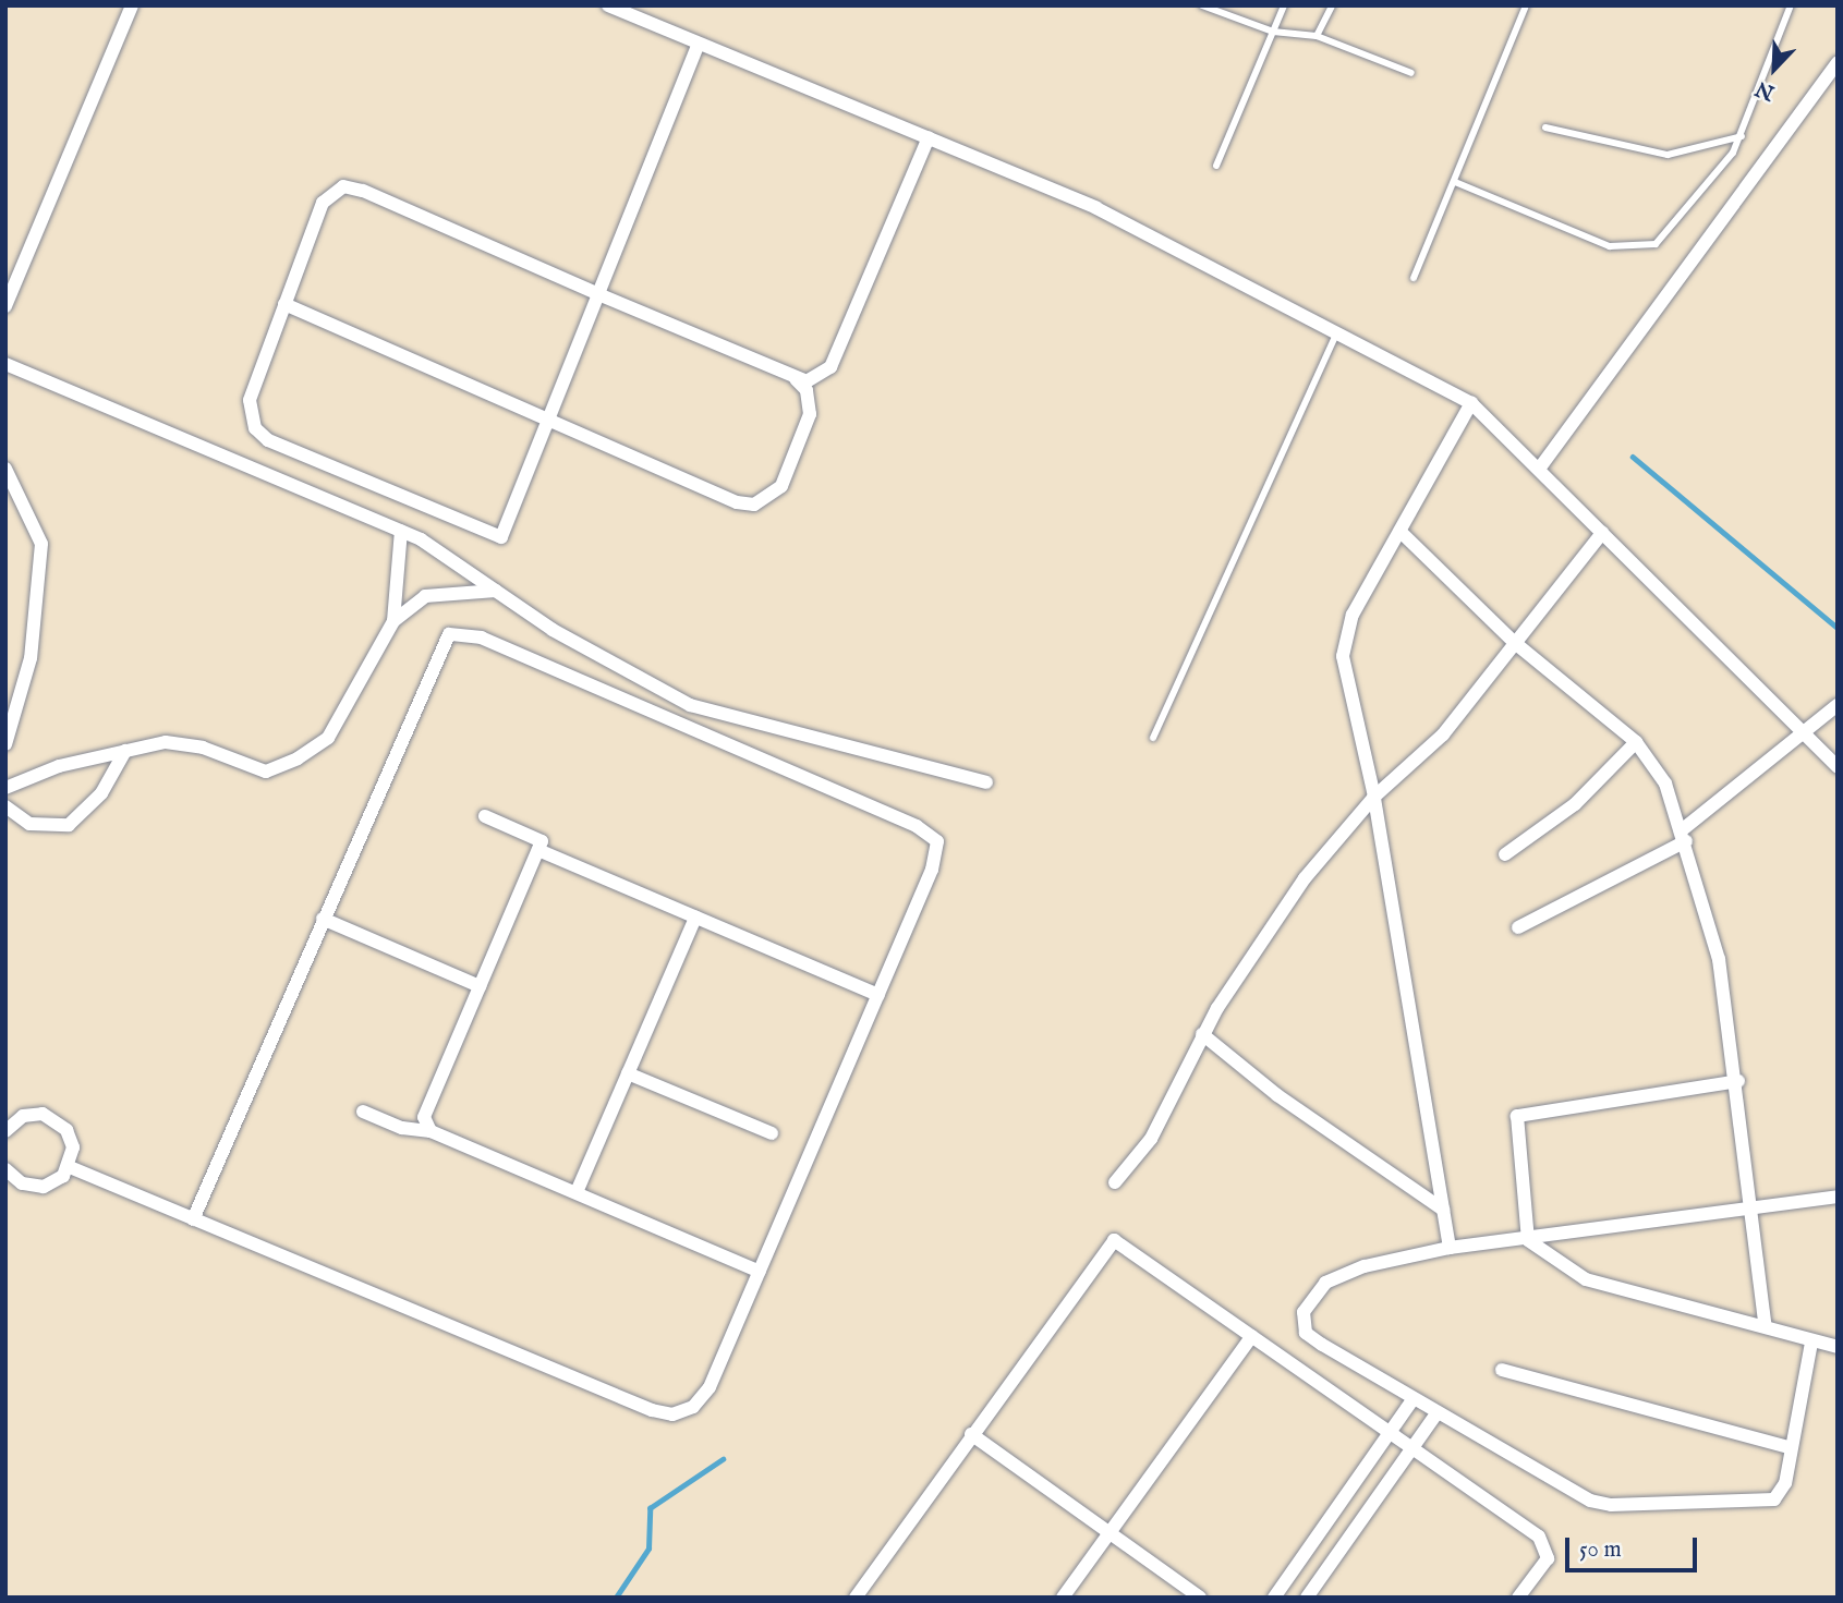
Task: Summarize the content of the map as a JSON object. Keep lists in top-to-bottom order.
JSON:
{
  "scale_bar": "50 m",
  "north": "bottom left"
}
